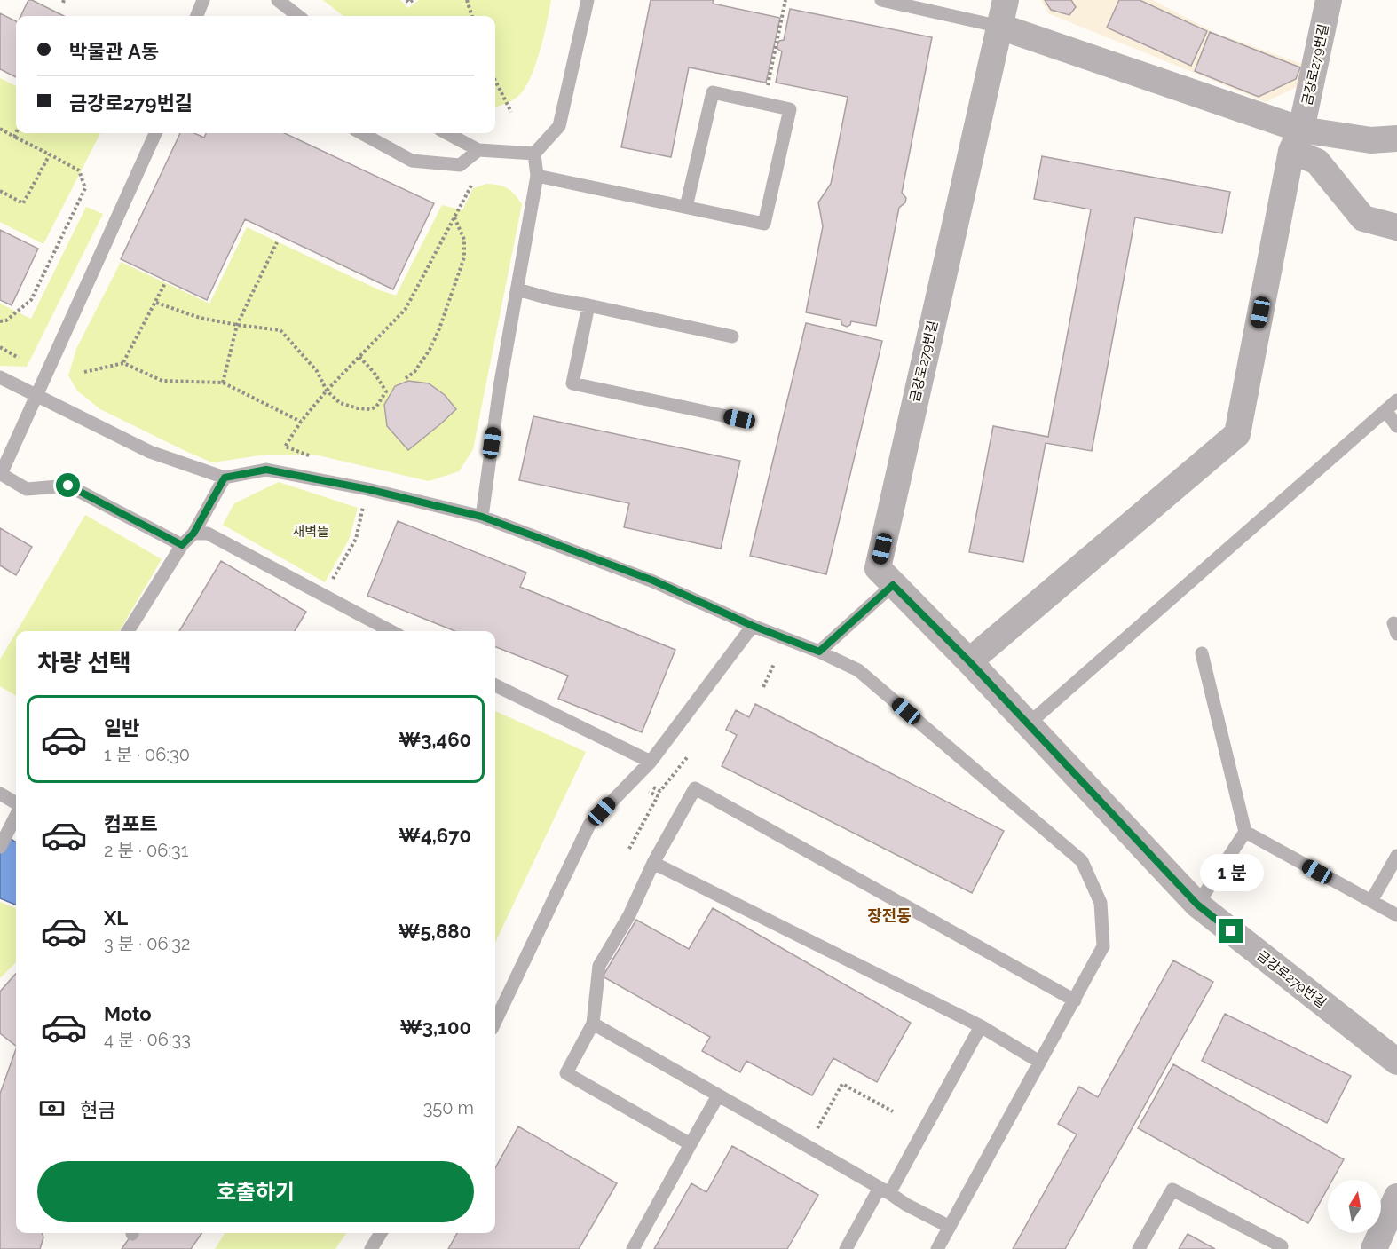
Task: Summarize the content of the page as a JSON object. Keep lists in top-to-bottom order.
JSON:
{
  "streets": {
    "street": ["금강로279번길"]
  },
  "districts": ["장전동"],
  "parks": ["새벽뜰"],
  "north": "top",
  "page": {
    "banner": ["박물관 A동", "금강로279번길"],
    "heading": "차량 선택",
    "list": [
      {
        "name": "일반",
        "note": "1 분 · 06:30",
        "value": "₩3,460"
      },
      {
        "name": "컴포트",
        "note": "2 분 · 06:31",
        "value": "₩4,670"
      },
      {
        "name": "XL",
        "note": "3 분 · 06:32",
        "value": "₩5,880"
      },
      {
        "name": "Moto",
        "note": "4 분 · 06:33",
        "value": "₩3,100"
      }
    ],
    "bubble": "1 분",
    "pay": ["현금", "350 m"],
    "buttons": "호출하기"
  }
}
